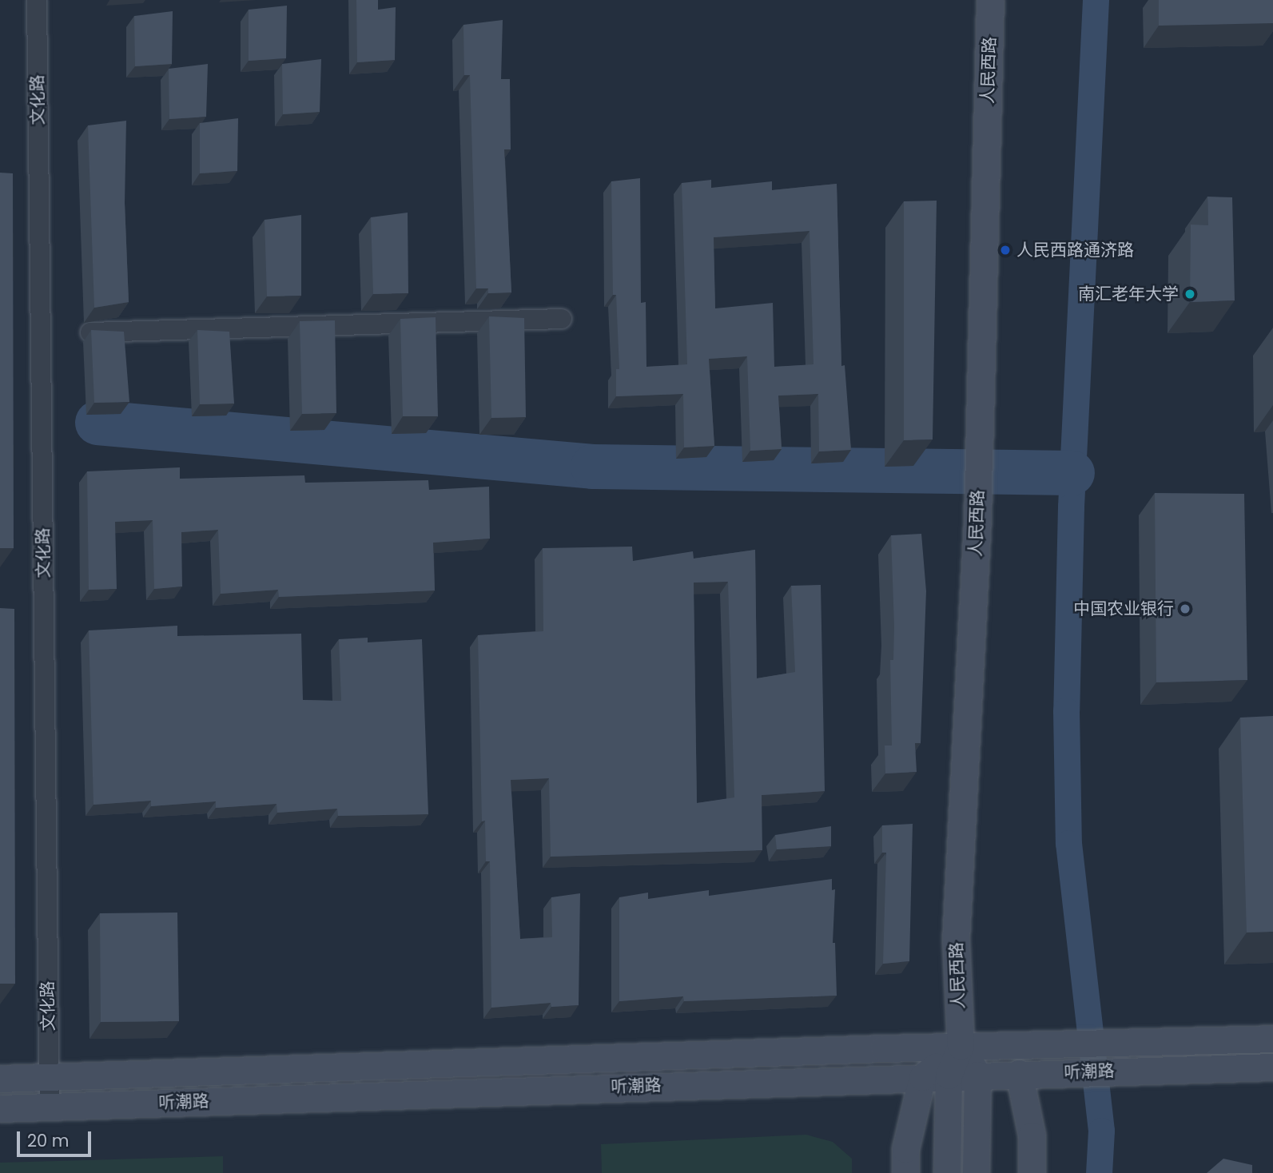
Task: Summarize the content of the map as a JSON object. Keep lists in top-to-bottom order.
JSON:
{
  "streets": {
    "main road": ["人民西路", "听潮路"],
    "street": ["文化路"]
  },
  "crossings": [
    ["人民西路", "听潮路"],
    ["文化路", "听潮路"]
  ],
  "places": ["人民西路通济路", "南汇老年大学", "中国农业银行"],
  "scale_bar": "20 m"
}
